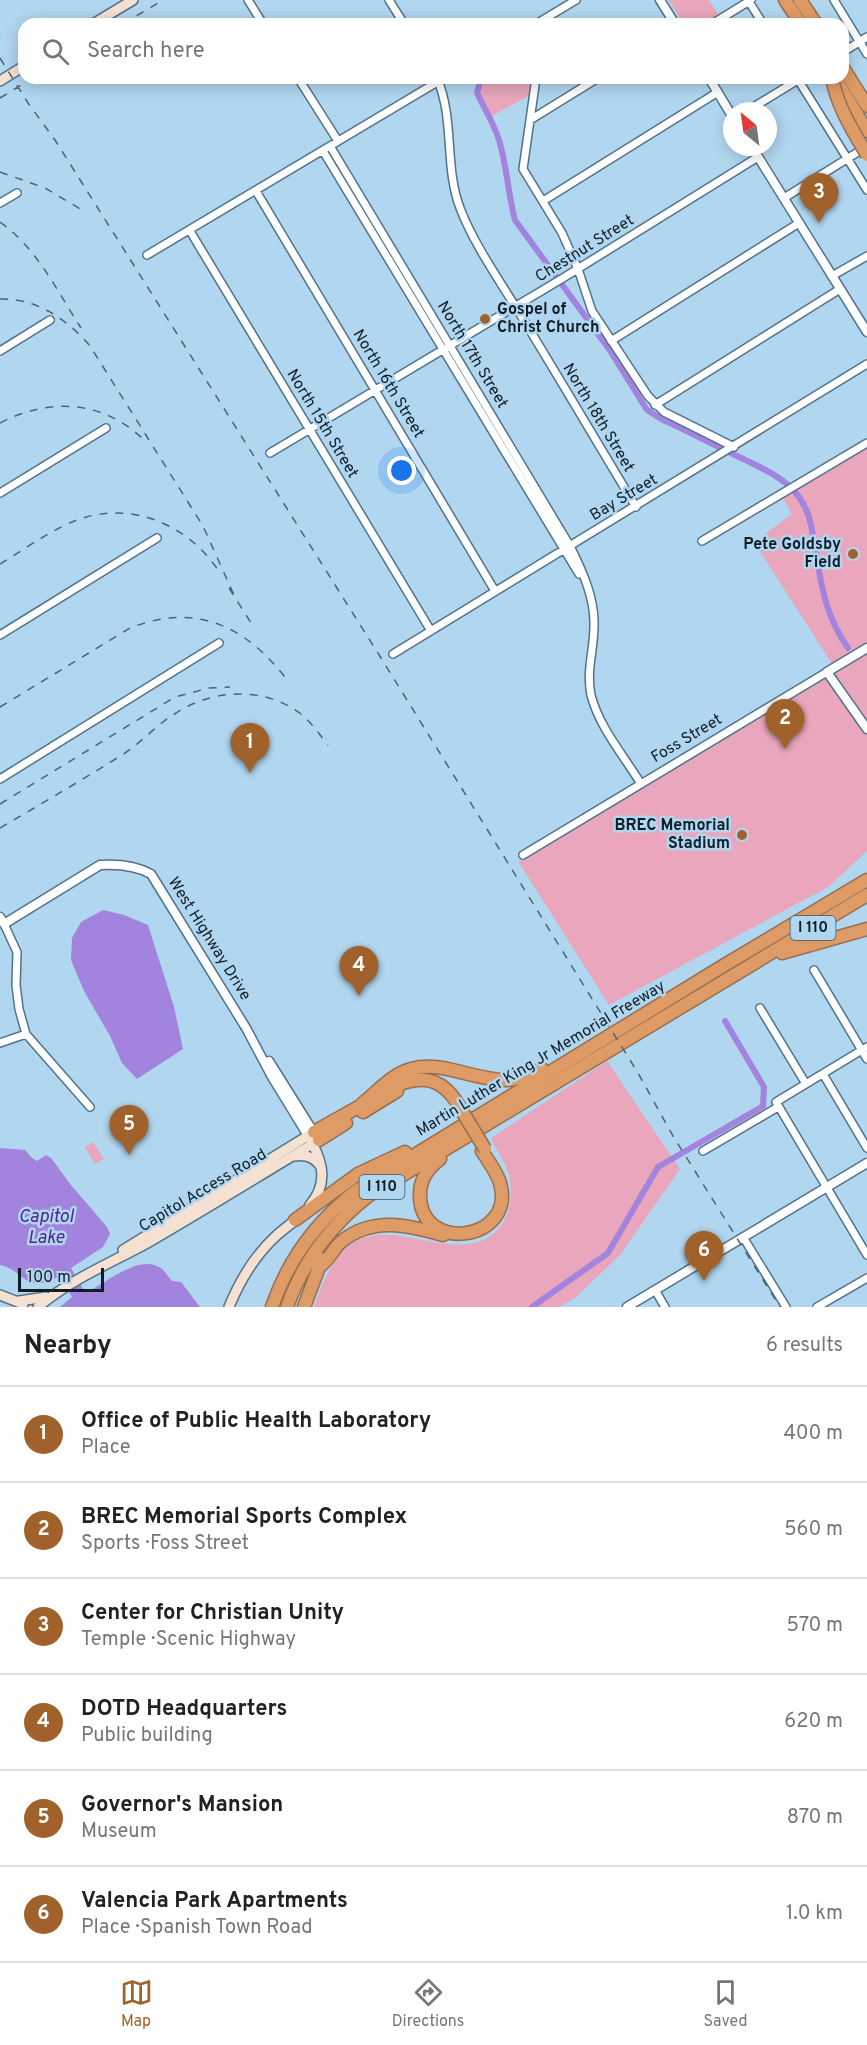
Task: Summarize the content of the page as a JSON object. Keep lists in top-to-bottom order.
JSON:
{
  "streets": {
    "highway": ["I 110", "Martin Luther King Jr Memorial Freeway"],
    "main road": ["Capitol Access Road"],
    "street": [
      "Chestnut Street",
      "North 17th Street",
      "North 16th Street",
      "North 18th Street",
      "North 15th Street",
      "Bay Street",
      "Foss Street",
      "West Highway Drive"
    ]
  },
  "crossings": [
    ["Chestnut Street", "North 17th Street"],
    ["Chestnut Street", "North 16th Street"],
    ["Chestnut Street", "North 18th Street"],
    ["Chestnut Street", "North 15th Street"],
    ["North 17th Street", "Bay Street"],
    ["North 17th Street", "Foss Street"],
    ["North 16th Street", "Bay Street"],
    ["North 18th Street", "Bay Street"],
    ["North 15th Street", "Bay Street"],
    ["West Highway Drive", "Capitol Access Road"]
  ],
  "water": ["Capitol Lake"],
  "places": ["Gospel of Christ Church", "Pete Goldsby Field", "BREC Memorial Stadium"],
  "scale_bar": "100 m",
  "north": "top left",
  "page": {
    "search": "Search here",
    "pins": [
      "3",
      "2",
      "1",
      "4",
      "5",
      "6"
    ],
    "scale": "100 m",
    "heading": ["Nearby", "6 results"],
    "list": [
      {
        "mark": "1",
        "name": "Office of Public Health Laboratory",
        "note": "Place",
        "value": "400 m"
      },
      {
        "mark": "2",
        "name": "BREC Memorial Sports Complex",
        "note": "Sports · Foss Street",
        "value": "560 m"
      },
      {
        "mark": "3",
        "name": "Center for Christian Unity",
        "note": "Temple · Scenic Highway",
        "value": "570 m"
      },
      {
        "mark": "4",
        "name": "DOTD Headquarters",
        "note": "Public building",
        "value": "620 m"
      },
      {
        "mark": "5",
        "name": "Governor's Mansion",
        "note": "Museum",
        "value": "870 m"
      },
      {
        "mark": "6",
        "name": "Valencia Park Apartments",
        "note": "Place · Spanish Town Road",
        "value": "1.0 km"
      }
    ],
    "nav": ["Map", "Directions", "Saved"]
  }
}
